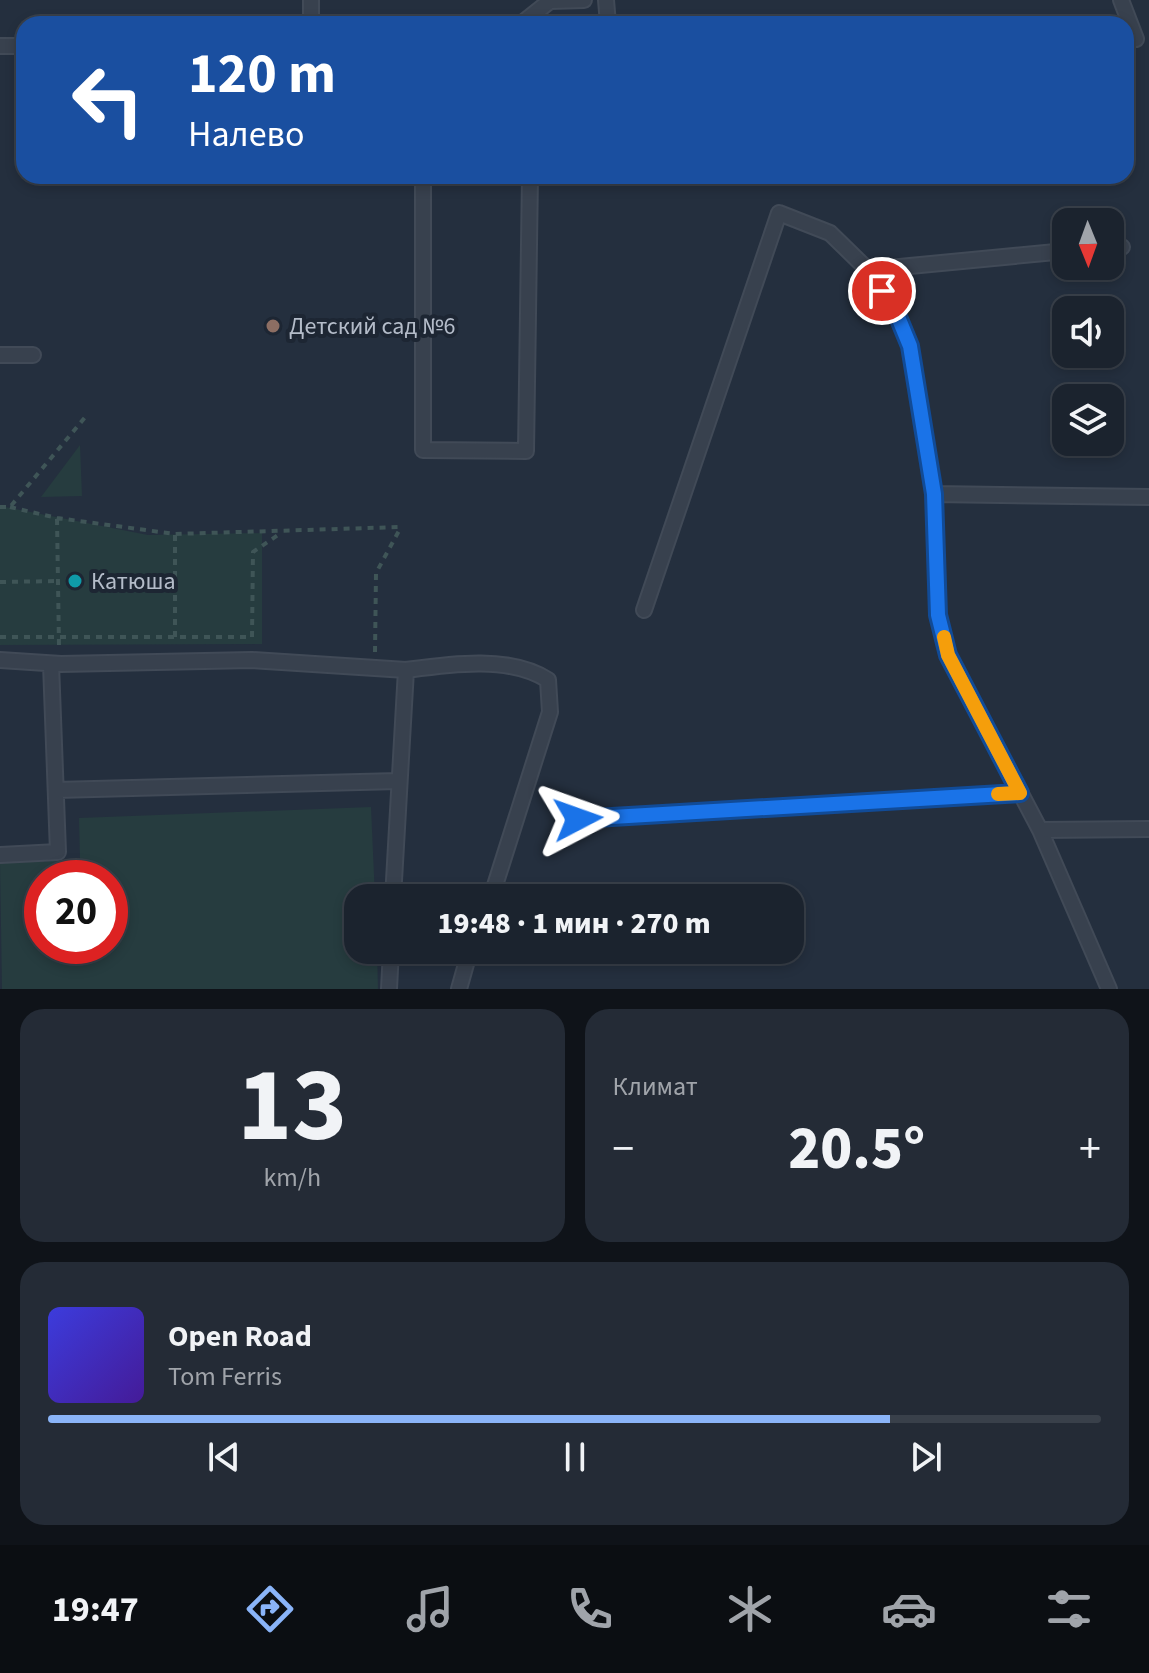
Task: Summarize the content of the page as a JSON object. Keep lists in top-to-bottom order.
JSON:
{
  "places": ["Детский сад №6", "Катюша"],
  "north": "bottom",
  "page": {
    "turn": ["120 m", "Налево"],
    "limit": "20",
    "trip": "19:48 · 1 мин · 270 m",
    "tile": [
      ["13", "km/h"],
      "Климат"
    ],
    "heat": ["−", "20.5°", "+"],
    "song": ["Open Road", "Tom Ferris"],
    "tabs": "19:47"
  }
}
